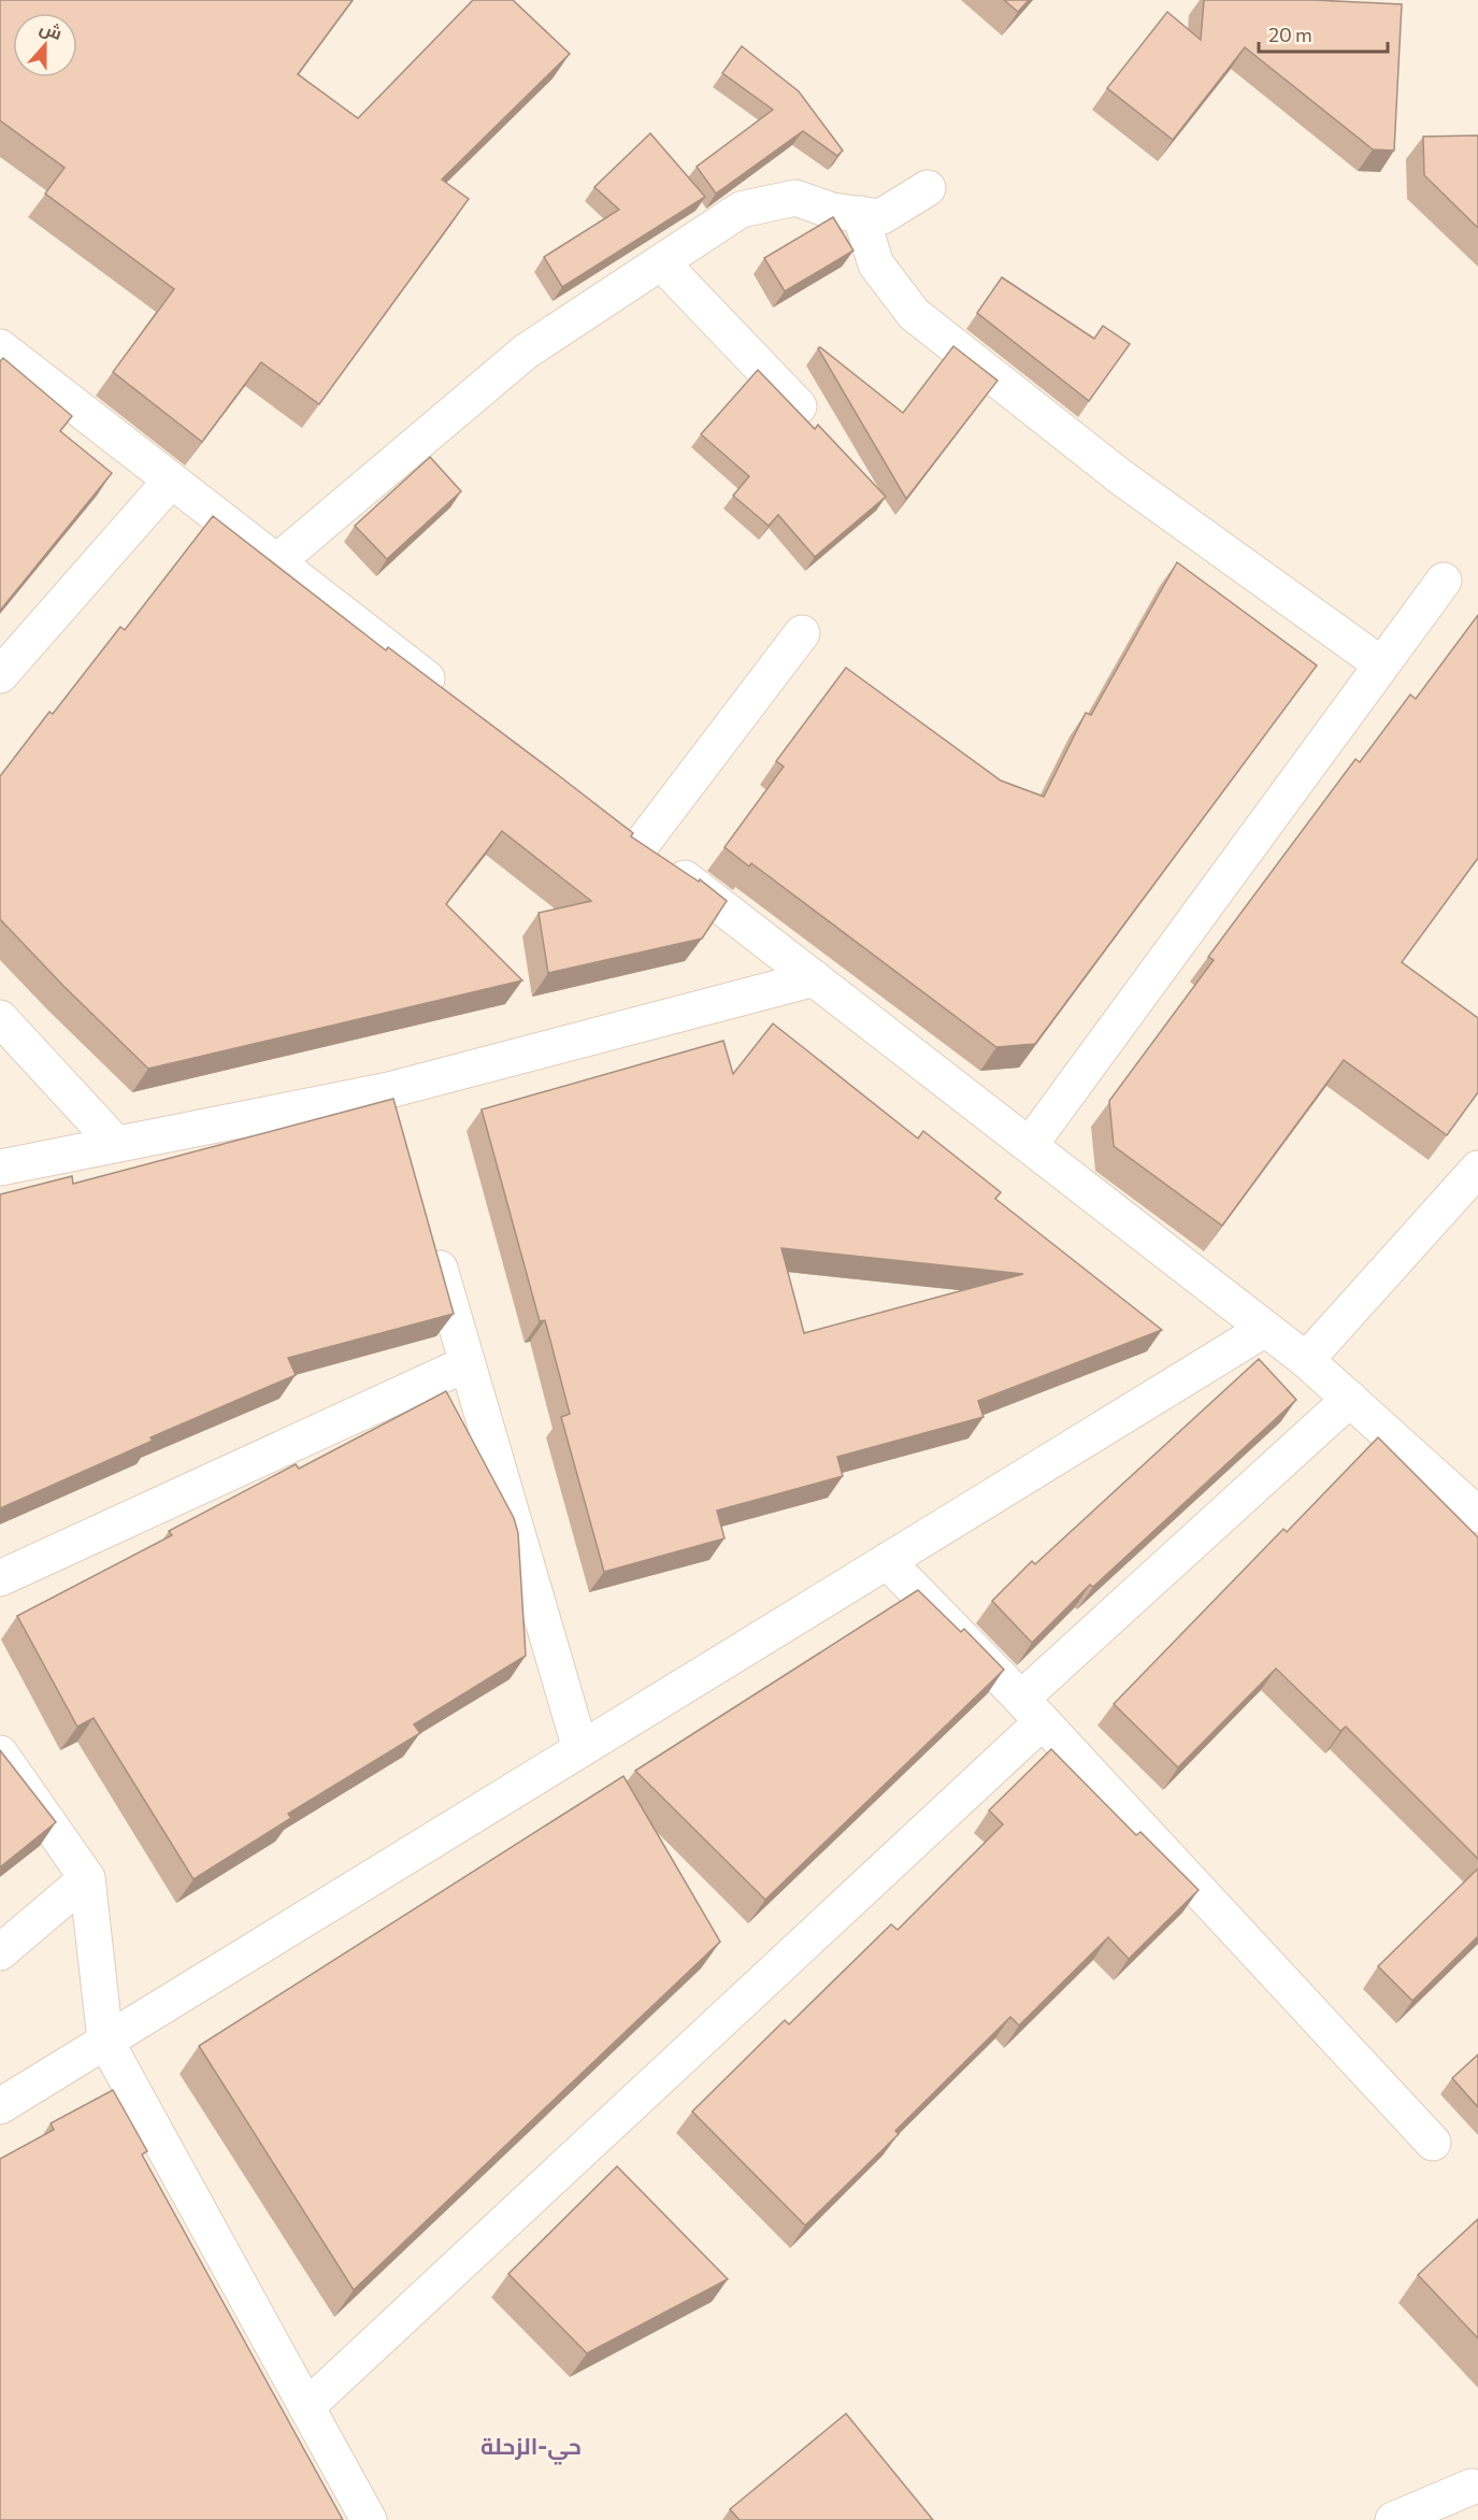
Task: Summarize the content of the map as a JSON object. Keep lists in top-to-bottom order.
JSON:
{
  "districts": ["حي-الزحلة"],
  "scale_bar": "20 m",
  "north": "top"
}
